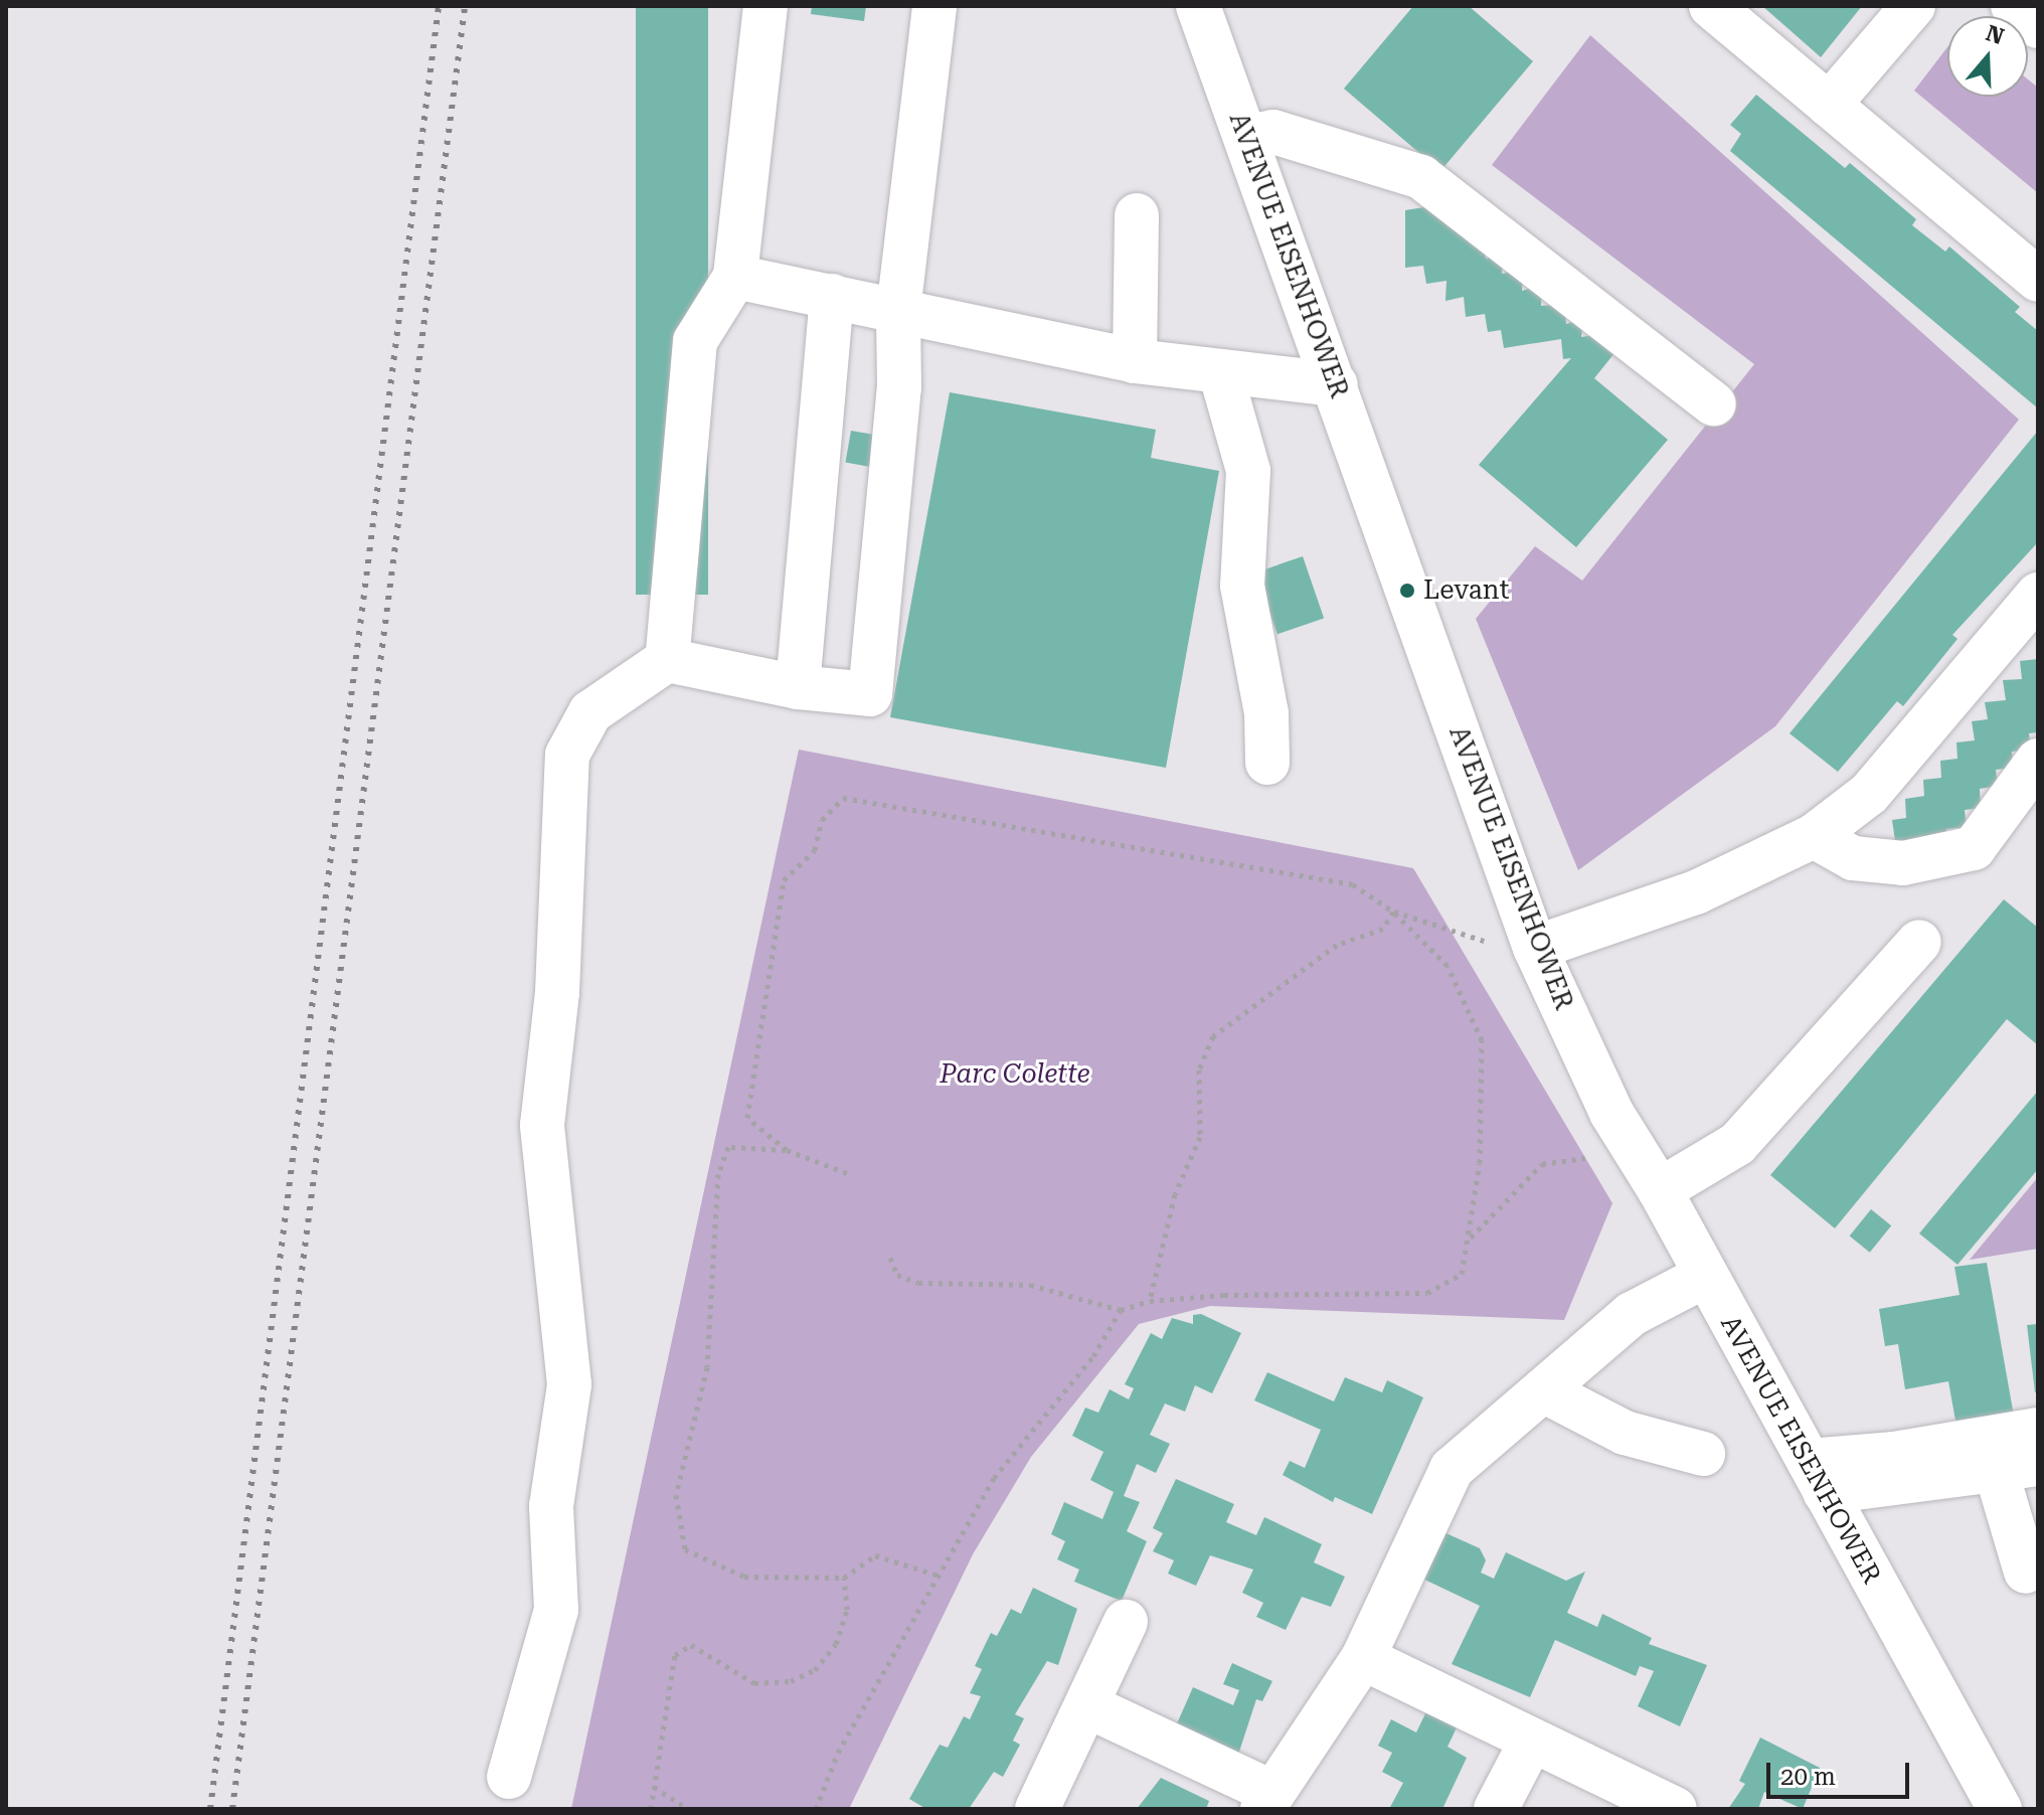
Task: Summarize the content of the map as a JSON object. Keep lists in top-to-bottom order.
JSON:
{
  "streets": {
    "street": ["AVENUE EISENHOWER"]
  },
  "parks": ["Parc Colette"],
  "places": ["Levant"],
  "scale_bar": "20 m",
  "north": "top"
}
